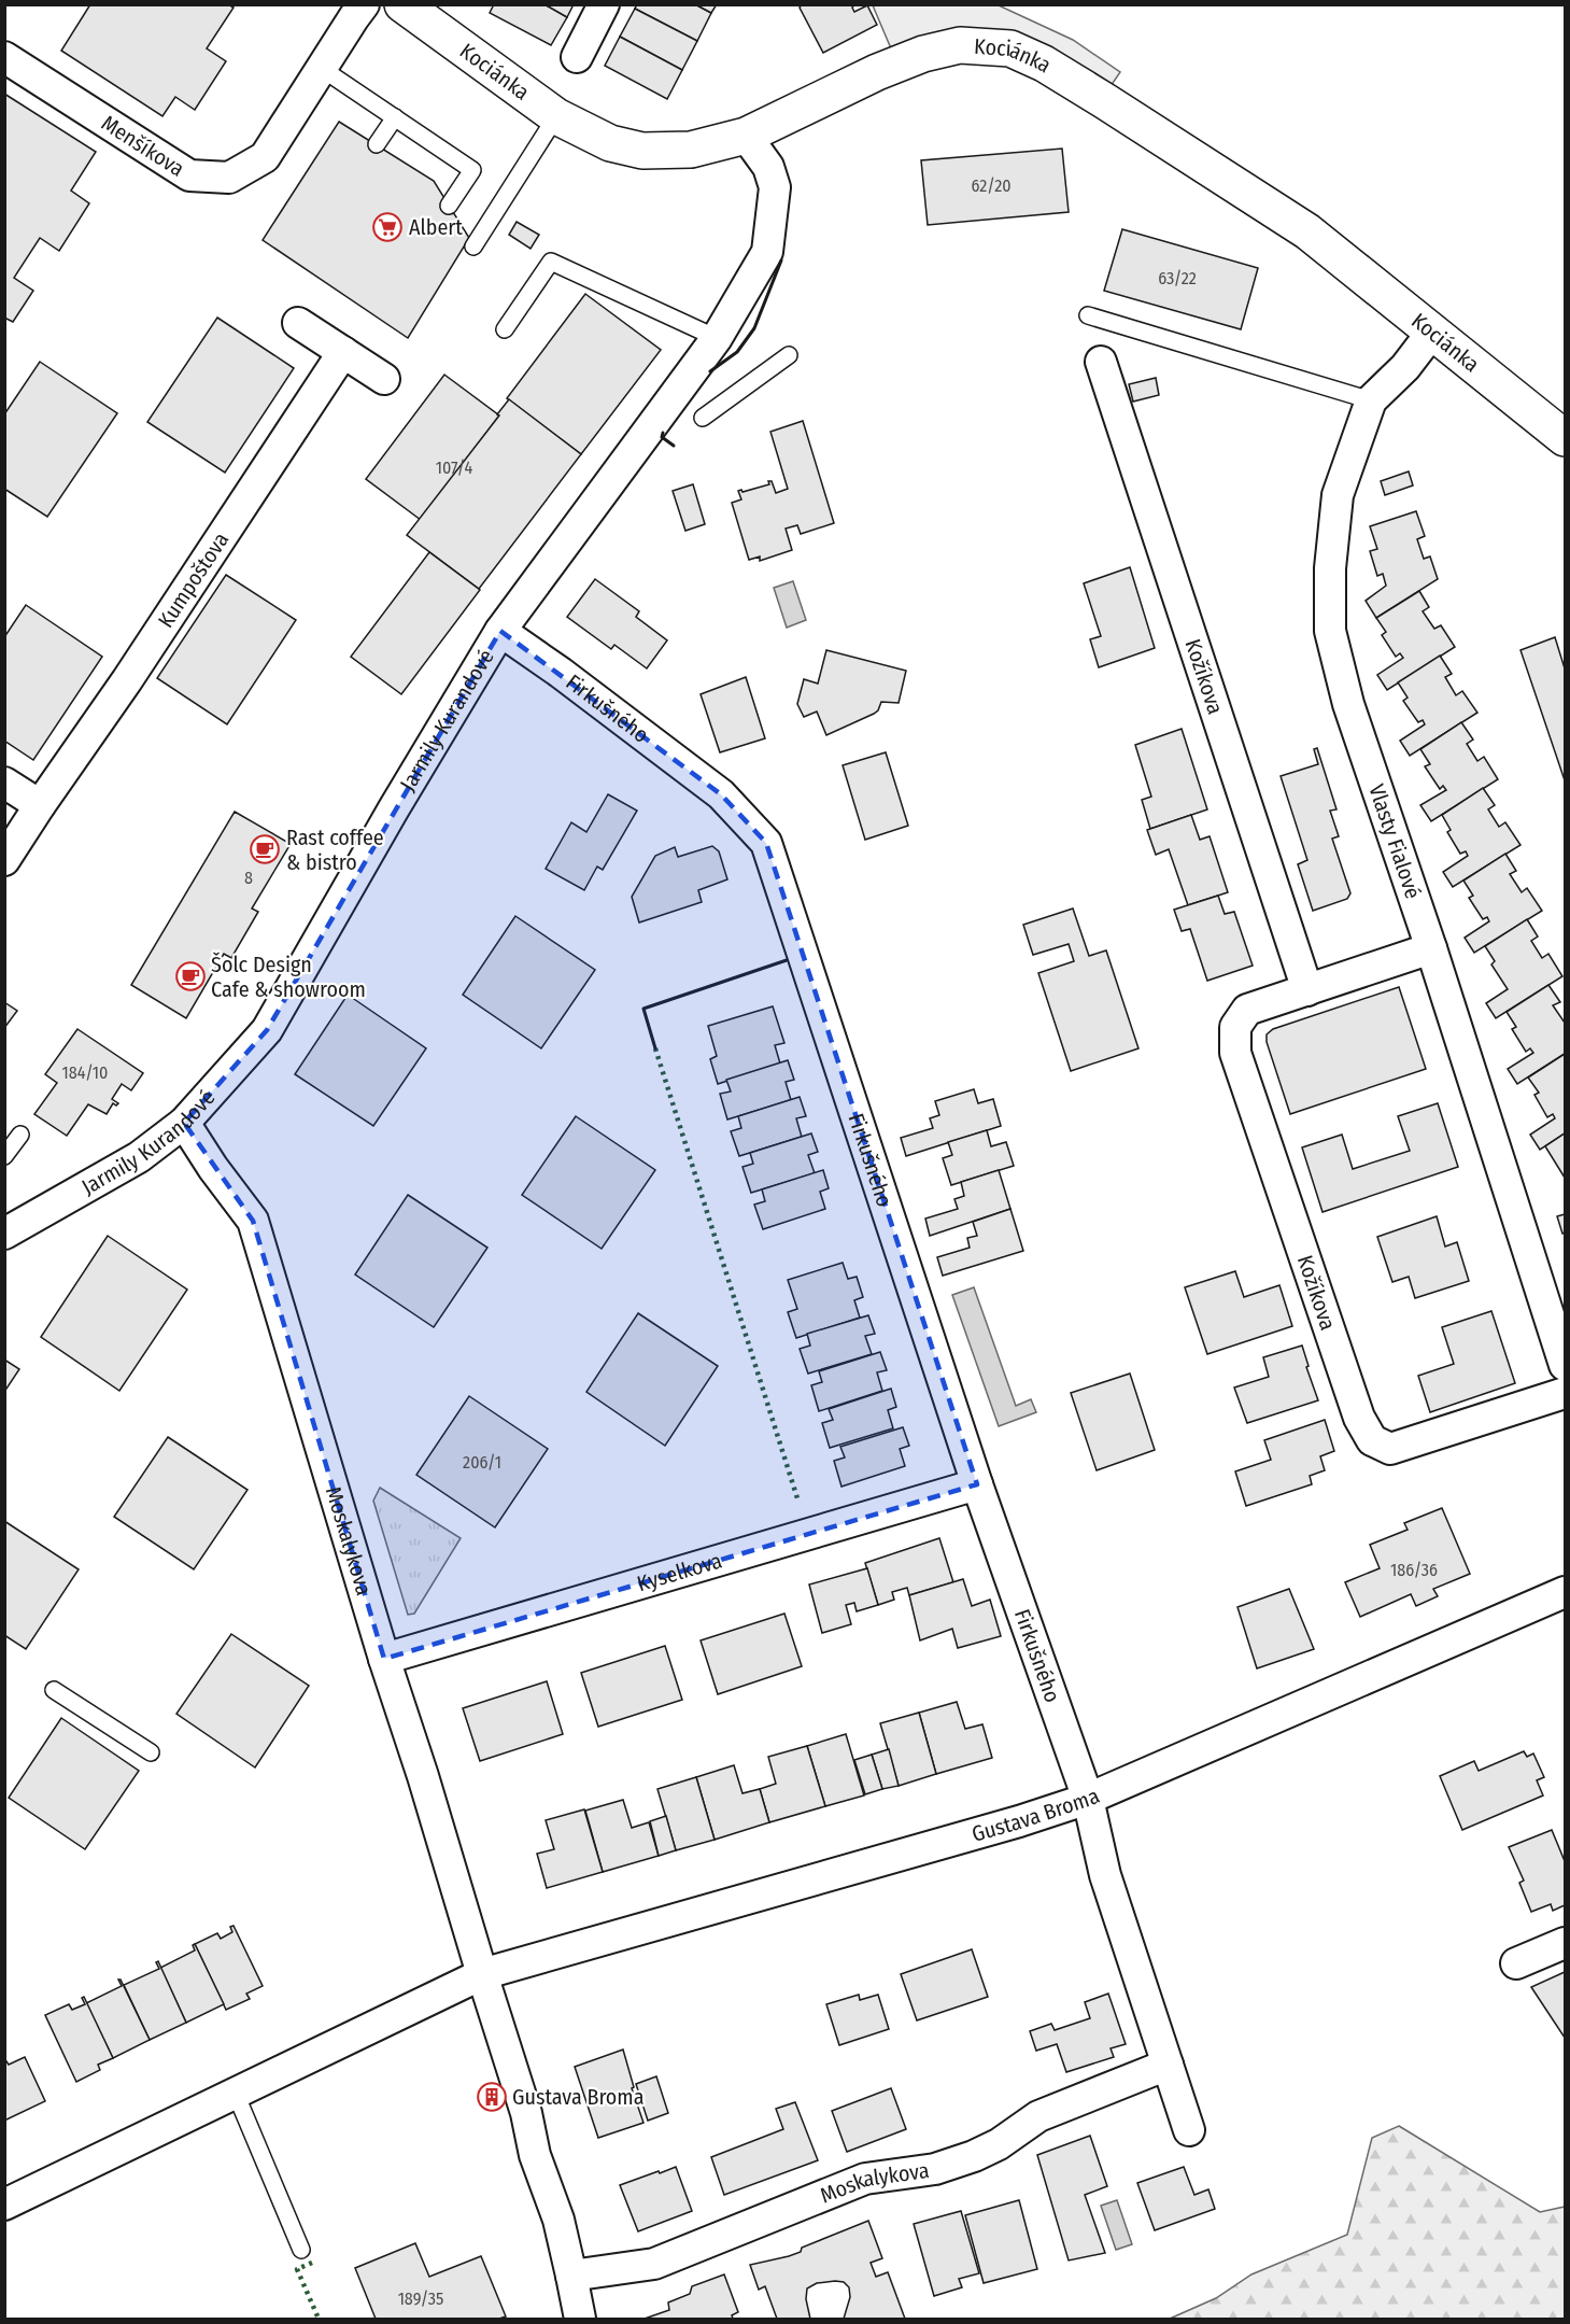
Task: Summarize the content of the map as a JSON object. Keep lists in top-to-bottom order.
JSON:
{
  "streets": {
    "street": [
      "Kociánka",
      "Menšíkova",
      "Kumpoštova",
      "Kožíkova",
      "Firkušného",
      "Jarmily Kurandové",
      "Vlasty Fialové",
      "Moskalykova",
      "Kyselkova",
      "Gustava Broma"
    ]
  },
  "crossings": [
    ["Kociánka", "Jarmily Kurandové"],
    ["Kociánka", "Vlasty Fialové"],
    ["Kožíkova", "Vlasty Fialové"],
    ["Firkušného", "Jarmily Kurandové"],
    ["Firkušného", "Kyselkova"],
    ["Firkušného", "Gustava Broma"],
    ["Jarmily Kurandové", "Moskalykova"],
    ["Moskalykova", "Kyselkova"],
    ["Moskalykova", "Gustava Broma"]
  ],
  "places": {
    "supermarket": ["Albert"],
    "cafe": ["Rast coffee & bistro", "Šolc Design Cafe & showroom"],
    "building": ["Gustava Broma"]
  },
  "house_numbers": [
    "62/20",
    "63/22",
    "107/4",
    "8",
    "184/10",
    "206/1",
    "186/36",
    "189/35"
  ]
}
